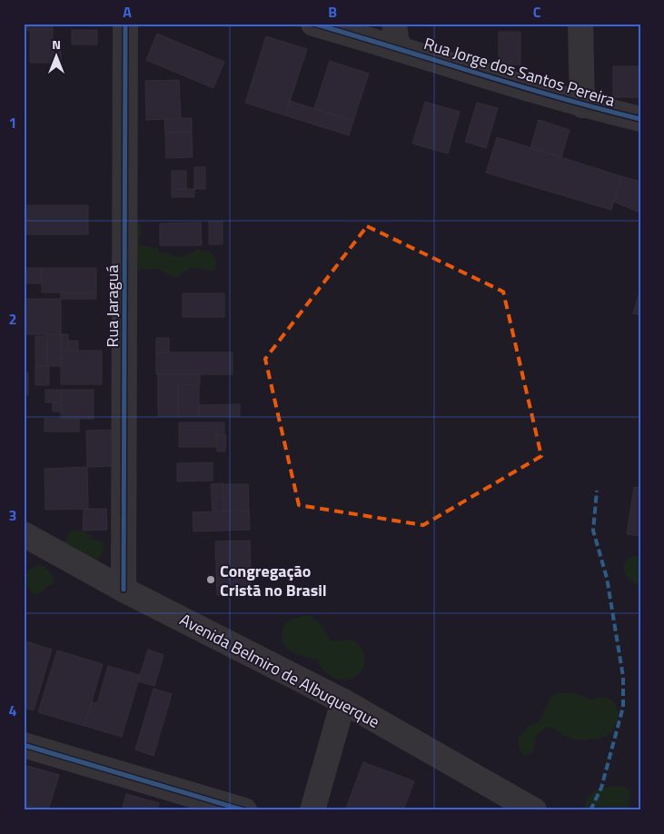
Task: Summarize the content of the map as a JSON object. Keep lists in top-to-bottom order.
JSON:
{
  "streets": {
    "main road": ["Avenida Belmiro de Albuquerque"],
    "street": ["Rua Jorge dos Santos Pereira", "Rua Jaraguá"]
  },
  "crossings": [
    ["Rua Jaraguá", "Avenida Belmiro de Albuquerque"]
  ],
  "places": ["Congregação Cristã no Brasil"],
  "north": "top",
  "grid": {
    "columns": ["A", "B", "C"],
    "rows": [
      "1",
      "2",
      "3",
      "4"
    ]
  }
}
